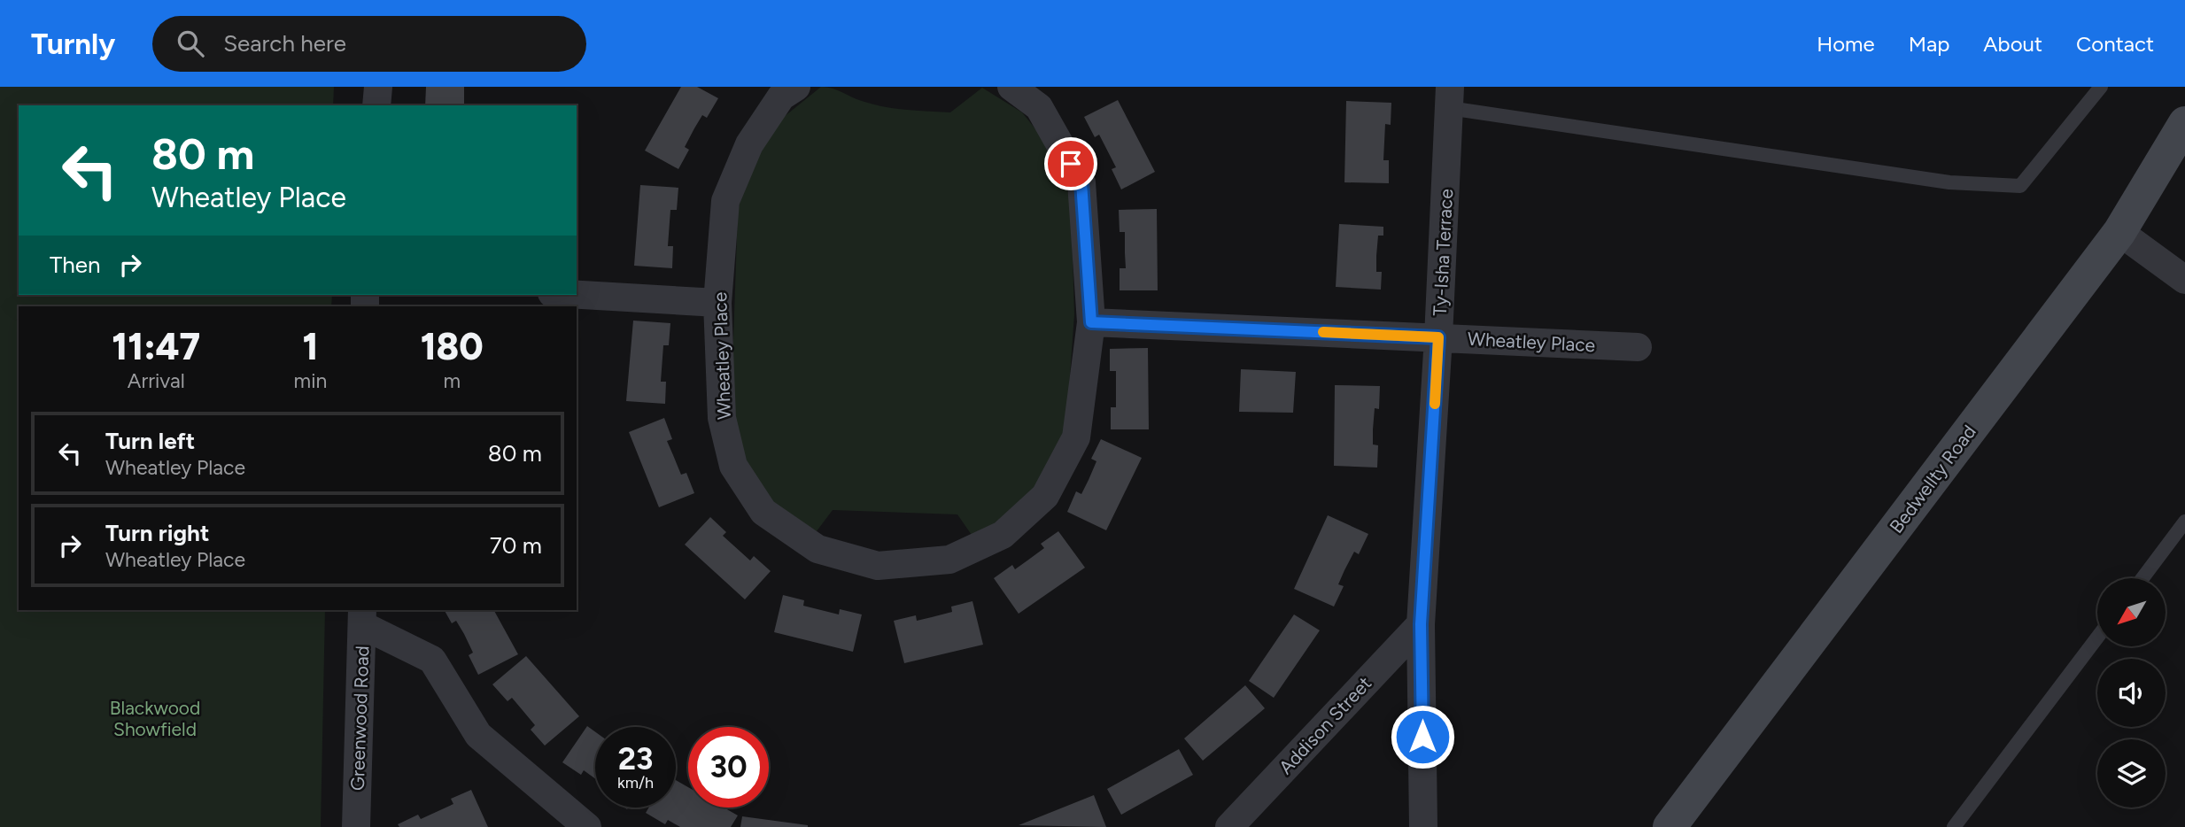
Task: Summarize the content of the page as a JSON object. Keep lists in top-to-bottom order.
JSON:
{
  "streets": {
    "street": [
      "Ty-Isha Terrace",
      "Wheatley Place",
      "Bedwellty Road",
      "Greenwood Road",
      "Addison Street"
    ]
  },
  "crossings": [
    ["Ty-Isha Terrace", "Wheatley Place"],
    ["Ty-Isha Terrace", "Addison Street"]
  ],
  "parks": ["Blackwood Showfield"],
  "north": "bottom left",
  "page": {
    "header": "Turnly",
    "search": "Search here",
    "nav": [
      "Home",
      "Map",
      "About",
      "Contact"
    ],
    "turn": ["80 m", "Wheatley Place"],
    "then": "Then",
    "eta": [
      "11:47",
      "Arrival",
      "1",
      "min",
      "180",
      "m"
    ],
    "list": [
      {
        "name": "Turn left",
        "note": "Wheatley Place",
        "value": "80 m"
      },
      {
        "name": "Turn right",
        "note": "Wheatley Place",
        "value": "70 m"
      }
    ],
    "speed": "23 km/h",
    "limit": "30"
  }
}
